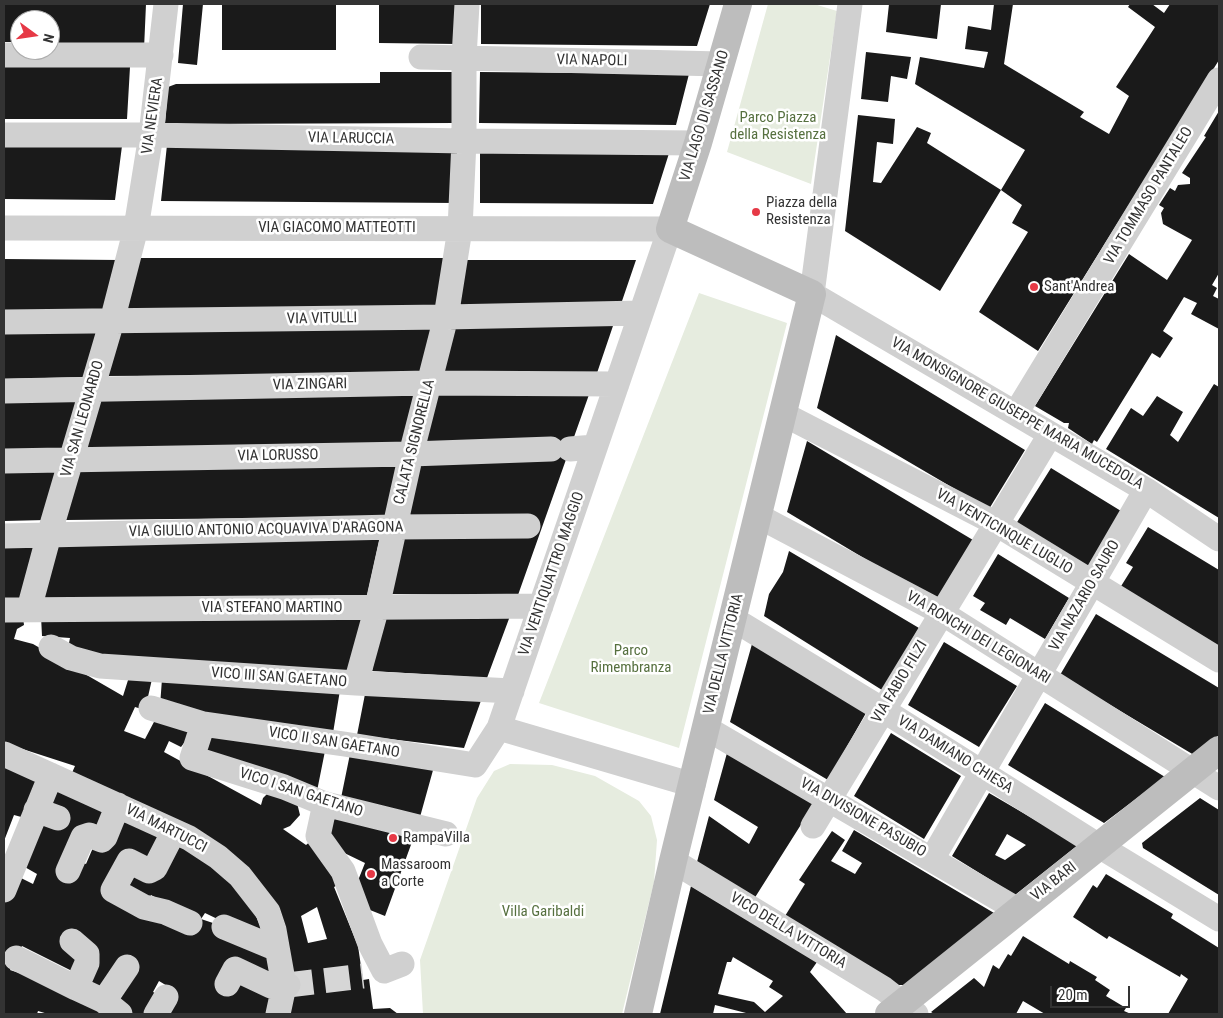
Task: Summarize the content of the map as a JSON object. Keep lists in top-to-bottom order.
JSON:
{
  "streets": {
    "street": [
      "VIA NAPOLI",
      "VIA NEVIERA",
      "VIA LAGO DI SASSANO",
      "VIA LARUCCIA",
      "VIA TOMMASO PANTALEO",
      "VIA GIACOMO MATTEOTTI",
      "VIA VITULLI",
      "VIA ZINGARI",
      "VIA MONSIGNORE GIUSEPPE MARIA MUCEDOLA",
      "VIA SAN LEONARDO",
      "CALATA SIGNORELLA",
      "VIA LORUSSO",
      "VIA GIULIO ANTONIO ACQUAVIVA D'ARAGONA",
      "VIA VENTICINQUE LUGLIO",
      "VIA VENTIQUATTRO MAGGIO",
      "VIA NAZARIO SAURO",
      "VIA STEFANO MARTINO",
      "VIA RONCHI DEI LEGIONARI",
      "VIA DELLA VITTORIA",
      "VICO III SAN GAETANO",
      "VIA FABIO FILZI",
      "VICO II SAN GAETANO",
      "VIA DAMIANO CHIESA",
      "VICO I SAN GAETANO",
      "VIA DIVISIONE PASUBIO",
      "VIA MARTUCCI",
      "VIA BARI",
      "VICO DELLA VITTORIA"
    ]
  },
  "crossings": [
    ["VIA NAPOLI", "VIA LAGO DI SASSANO"],
    ["VIA NAPOLI", "CALATA SIGNORELLA"],
    ["VIA NEVIERA", "VIA LARUCCIA"],
    ["VIA NEVIERA", "VIA GIACOMO MATTEOTTI"],
    ["VIA NEVIERA", "VIA SAN LEONARDO"],
    ["VIA LAGO DI SASSANO", "VIA LARUCCIA"],
    ["VIA LAGO DI SASSANO", "VIA GIACOMO MATTEOTTI"],
    ["VIA LAGO DI SASSANO", "VIA VENTIQUATTRO MAGGIO"],
    ["VIA LARUCCIA", "CALATA SIGNORELLA"],
    ["VIA TOMMASO PANTALEO", "VIA MONSIGNORE GIUSEPPE MARIA MUCEDOLA"],
    ["VIA GIACOMO MATTEOTTI", "VIA SAN LEONARDO"],
    ["VIA GIACOMO MATTEOTTI", "CALATA SIGNORELLA"],
    ["VIA GIACOMO MATTEOTTI", "VIA VENTIQUATTRO MAGGIO"],
    ["VIA VITULLI", "VIA SAN LEONARDO"],
    ["VIA VITULLI", "CALATA SIGNORELLA"],
    ["VIA VITULLI", "VIA VENTIQUATTRO MAGGIO"],
    ["VIA ZINGARI", "VIA SAN LEONARDO"],
    ["VIA ZINGARI", "CALATA SIGNORELLA"],
    ["VIA ZINGARI", "VIA VENTIQUATTRO MAGGIO"],
    ["VIA MONSIGNORE GIUSEPPE MARIA MUCEDOLA", "VIA NAZARIO SAURO"],
    ["VIA MONSIGNORE GIUSEPPE MARIA MUCEDOLA", "VIA DELLA VITTORIA"],
    ["VIA MONSIGNORE GIUSEPPE MARIA MUCEDOLA", "VIA FABIO FILZI"],
    ["VIA SAN LEONARDO", "VIA LORUSSO"],
    ["VIA SAN LEONARDO", "VIA GIULIO ANTONIO ACQUAVIVA D'ARAGONA"],
    ["VIA SAN LEONARDO", "VIA STEFANO MARTINO"],
    ["CALATA SIGNORELLA", "VIA LORUSSO"],
    ["CALATA SIGNORELLA", "VIA GIULIO ANTONIO ACQUAVIVA D'ARAGONA"],
    ["CALATA SIGNORELLA", "VIA STEFANO MARTINO"],
    ["CALATA SIGNORELLA", "VICO III SAN GAETANO"],
    ["VIA LORUSSO", "VIA VENTIQUATTRO MAGGIO"],
    ["VIA GIULIO ANTONIO ACQUAVIVA D'ARAGONA", "VIA VENTIQUATTRO MAGGIO"],
    ["VIA VENTICINQUE LUGLIO", "VIA NAZARIO SAURO"],
    ["VIA VENTICINQUE LUGLIO", "VIA DELLA VITTORIA"],
    ["VIA VENTICINQUE LUGLIO", "VIA FABIO FILZI"],
    ["VIA VENTIQUATTRO MAGGIO", "VIA STEFANO MARTINO"],
    ["VIA VENTIQUATTRO MAGGIO", "VICO III SAN GAETANO"],
    ["VIA VENTIQUATTRO MAGGIO", "VICO II SAN GAETANO"],
    ["VIA NAZARIO SAURO", "VIA RONCHI DEI LEGIONARI"],
    ["VIA NAZARIO SAURO", "VIA DAMIANO CHIESA"],
    ["VIA NAZARIO SAURO", "VIA DIVISIONE PASUBIO"],
    ["VIA RONCHI DEI LEGIONARI", "VIA DELLA VITTORIA"],
    ["VIA RONCHI DEI LEGIONARI", "VIA FABIO FILZI"],
    ["VIA RONCHI DEI LEGIONARI", "VIA BARI"],
    ["VIA DELLA VITTORIA", "VIA DAMIANO CHIESA"],
    ["VIA DELLA VITTORIA", "VIA DIVISIONE PASUBIO"],
    ["VIA DELLA VITTORIA", "VICO DELLA VITTORIA"],
    ["VIA FABIO FILZI", "VIA DAMIANO CHIESA"],
    ["VIA FABIO FILZI", "VIA DIVISIONE PASUBIO"],
    ["VICO II SAN GAETANO", "VICO I SAN GAETANO"],
    ["VIA DAMIANO CHIESA", "VIA BARI"],
    ["VIA DIVISIONE PASUBIO", "VIA BARI"],
    ["VIA BARI", "VICO DELLA VITTORIA"]
  ],
  "parks": ["Parco Piazza della Resistenza", "Parco Rimembranza", "Villa Garibaldi"],
  "places": [
    "Piazza della Resistenza",
    "Sant'Andrea",
    "RampaVilla",
    "Massaroom a Corte"
  ],
  "scale_bar": "20 m",
  "north": "right"
}
